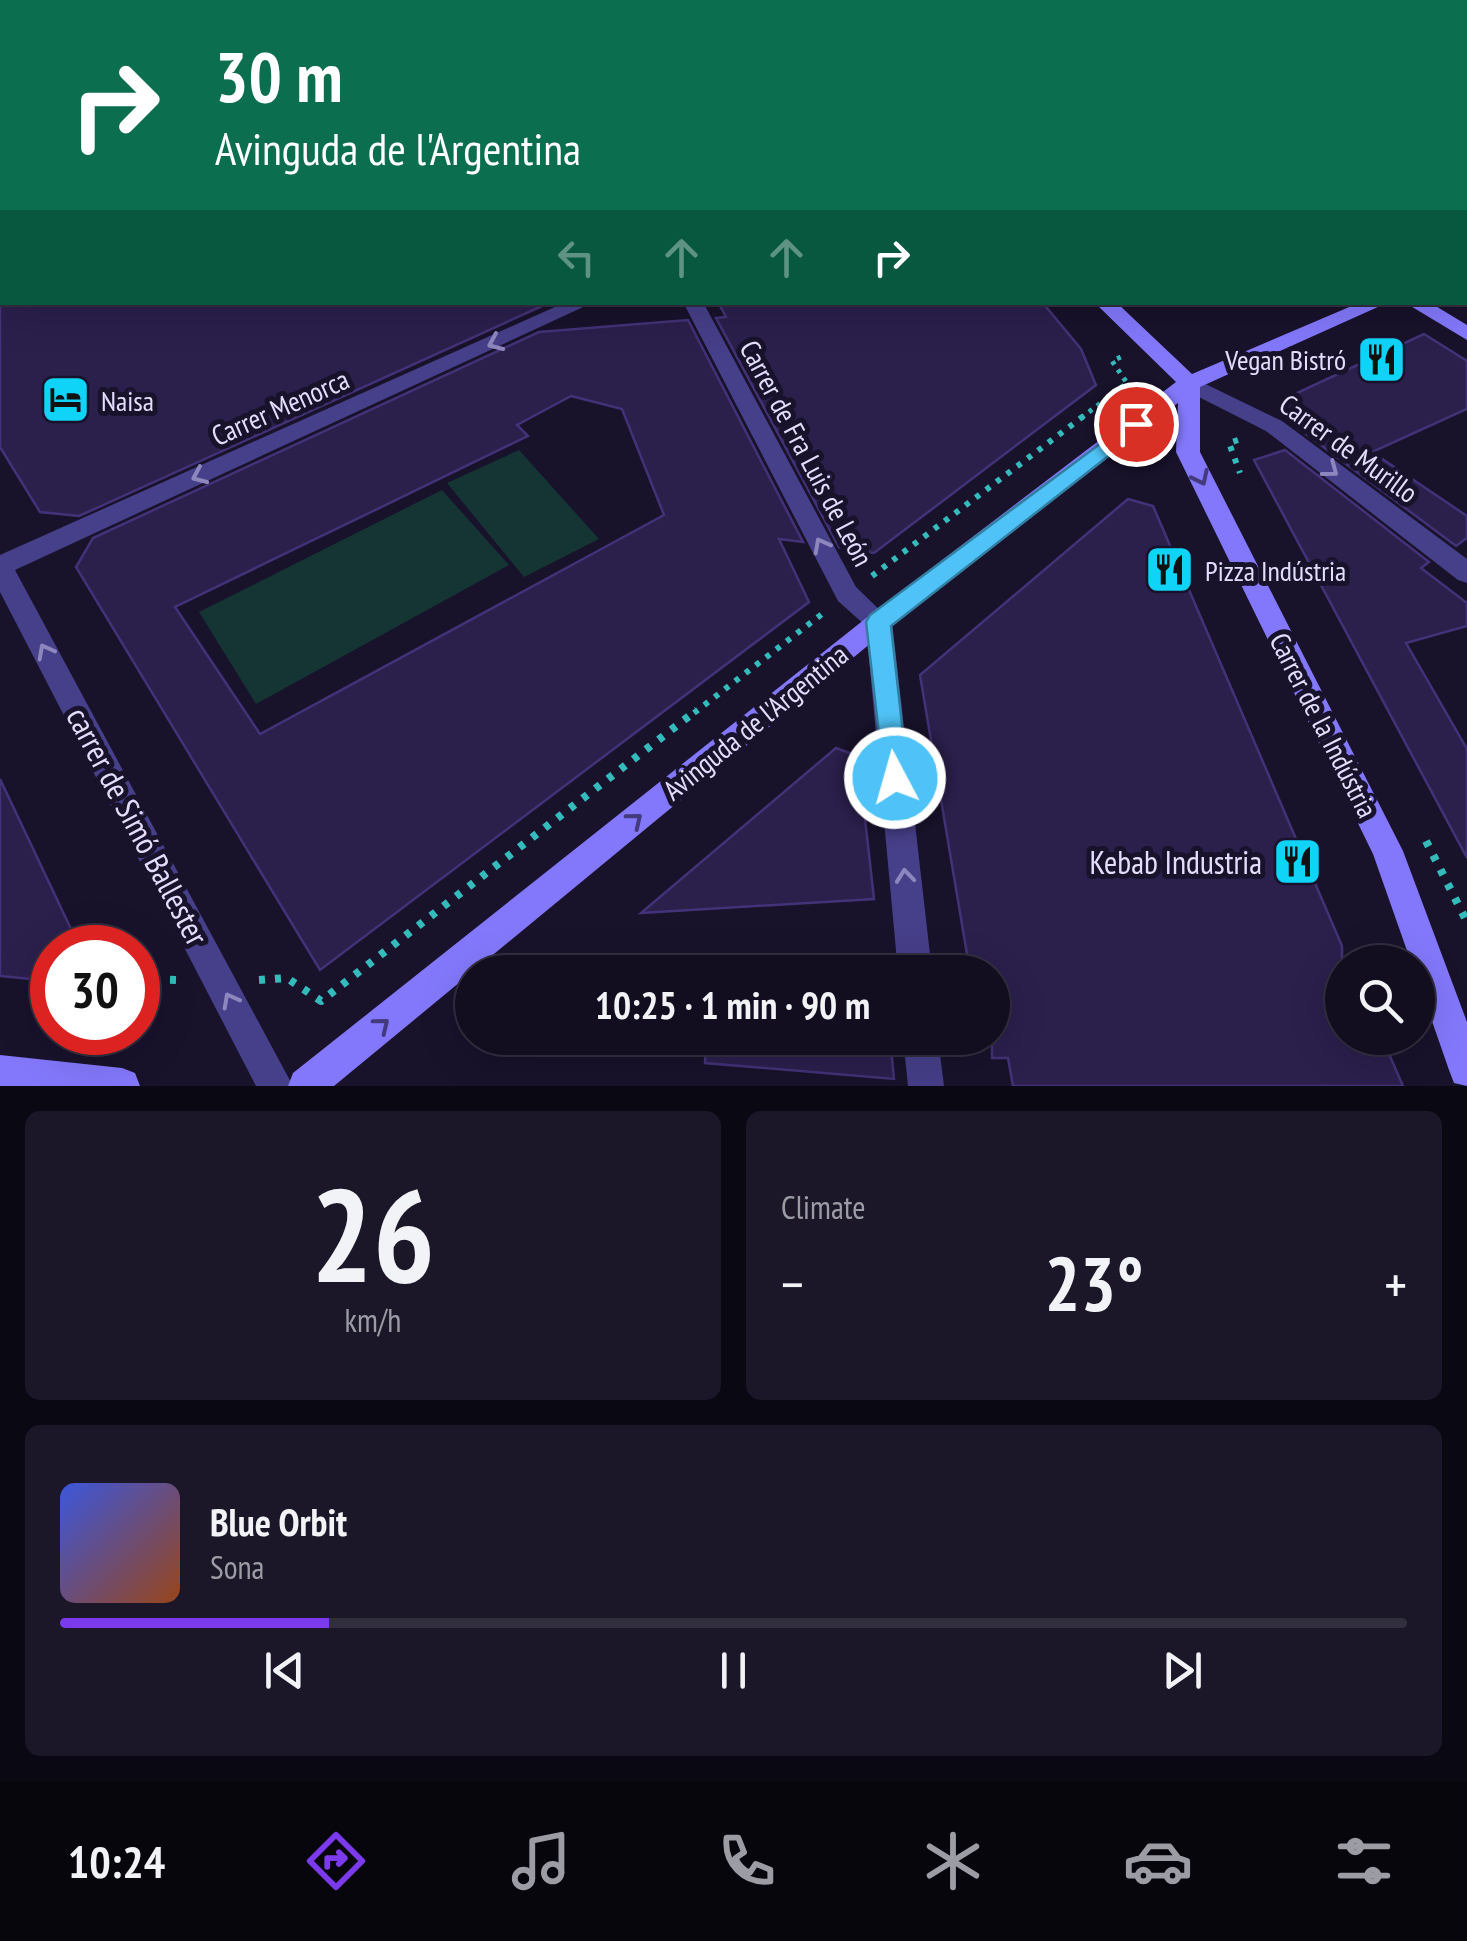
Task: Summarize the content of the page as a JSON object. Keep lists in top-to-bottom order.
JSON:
{
  "streets": {
    "main road": ["Avinguda de l'Argentina", "Carrer de la Indústria"],
    "street": [
      "Carrer Menorca",
      "Carrer de Murillo",
      "Carrer de Fra Luis de León",
      "carrer de Simó Ballester"
    ]
  },
  "crossings": [
    ["Carrer Menorca", "carrer de Simó Ballester"],
    ["Carrer de Murillo", "Avinguda de l'Argentina"],
    ["Carrer de Murillo", "Carrer de la Indústria"],
    ["Carrer de Fra Luis de León", "Avinguda de l'Argentina"],
    ["Avinguda de l'Argentina", "Carrer de la Indústria"]
  ],
  "one_way": [
    "Carrer Menorca",
    "Carrer de Murillo",
    "Carrer de Fra Luis de León",
    "Avinguda de l'Argentina",
    "Carrer de la Indústria",
    "carrer de Simó Ballester"
  ],
  "places": {
    "restaurant": ["Vegan Bistró", "Pizza Indústria", "Kebab Industria"],
    "hotel": ["Naisa"]
  },
  "page": {
    "turn": ["30 m", "Avinguda de l'Argentina"],
    "limit": "30",
    "trip": "10:25 · 1 min · 90 m",
    "tile": [
      ["26", "km/h"],
      "Climate"
    ],
    "heat": ["−", "23°", "+"],
    "song": ["Blue Orbit", "Sona"],
    "tabs": "10:24"
  }
}
